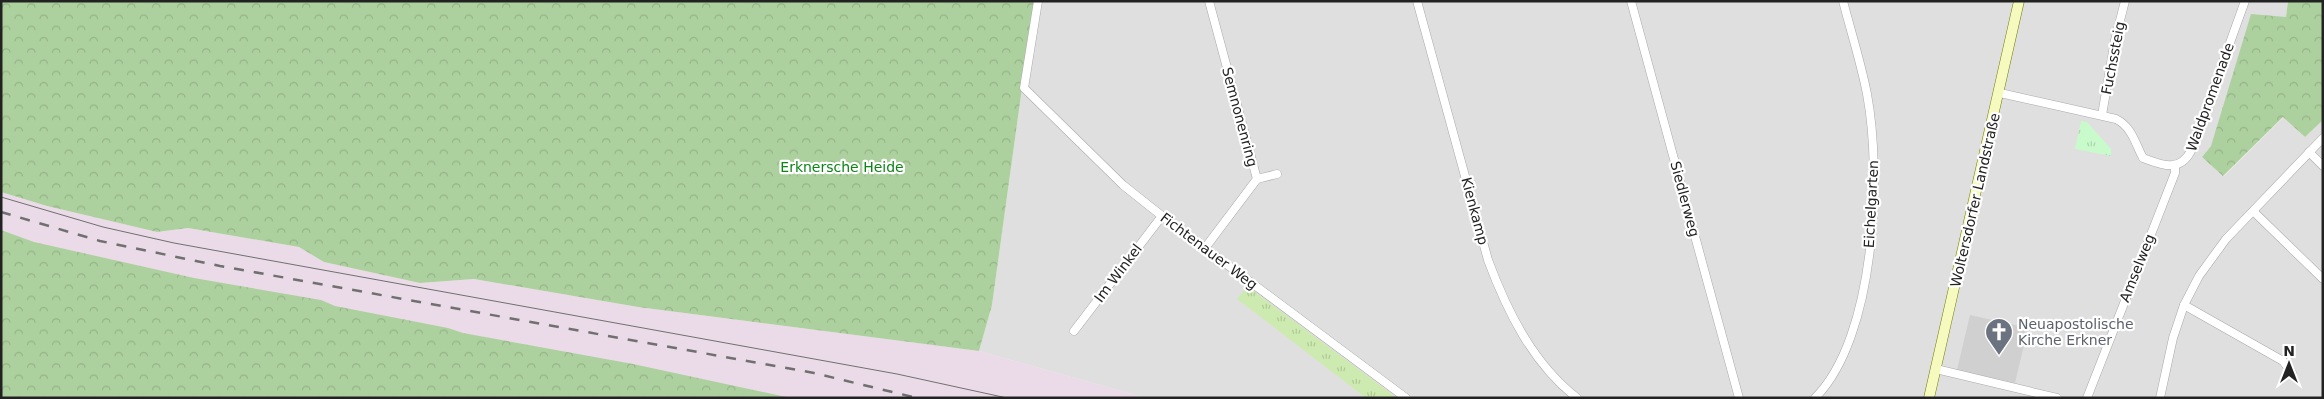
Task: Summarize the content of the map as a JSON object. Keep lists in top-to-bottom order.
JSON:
{
  "streets": {
    "main road": ["Woltersdorfer Landstraße"],
    "street": [
      "Fuchssteig",
      "Waldpromenade",
      "Semnonenring",
      "Siedlerweg",
      "Eichelgarten",
      "Kienkamp",
      "Fichtenauer Weg",
      "Amselweg",
      "Im Winkel"
    ]
  },
  "crossings": [
    ["Fuchssteig", "Waldpromenade"],
    ["Waldpromenade", "Woltersdorfer Landstraße"],
    ["Waldpromenade", "Amselweg"],
    ["Semnonenring", "Fichtenauer Weg"],
    ["Fichtenauer Weg", "Im Winkel"]
  ],
  "parks": ["Erknersche Heide"],
  "places": {
    "church": ["Neuapostolische Kirche Erkner"]
  },
  "north": "top"
}
